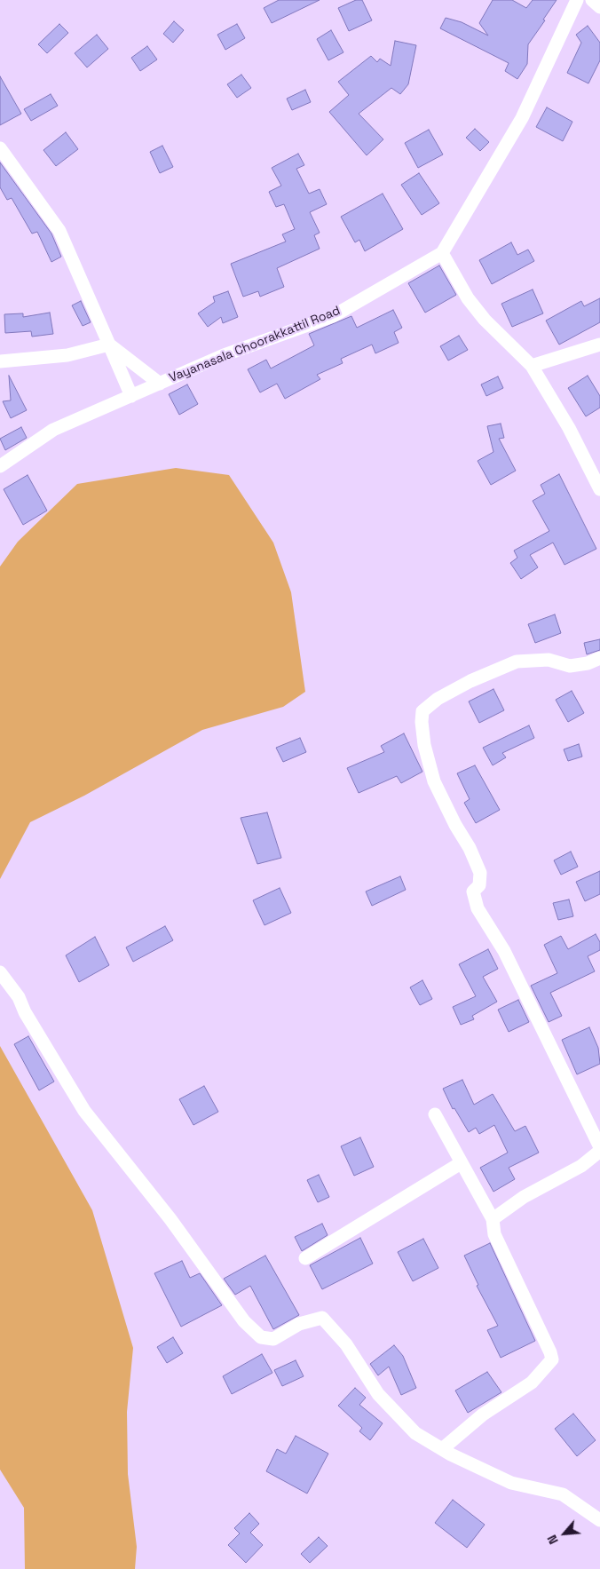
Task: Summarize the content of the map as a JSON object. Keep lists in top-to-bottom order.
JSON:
{
  "streets": {
    "street": ["Vayanasala Choorakkattil Road"]
  },
  "north": "bottom left"
}
